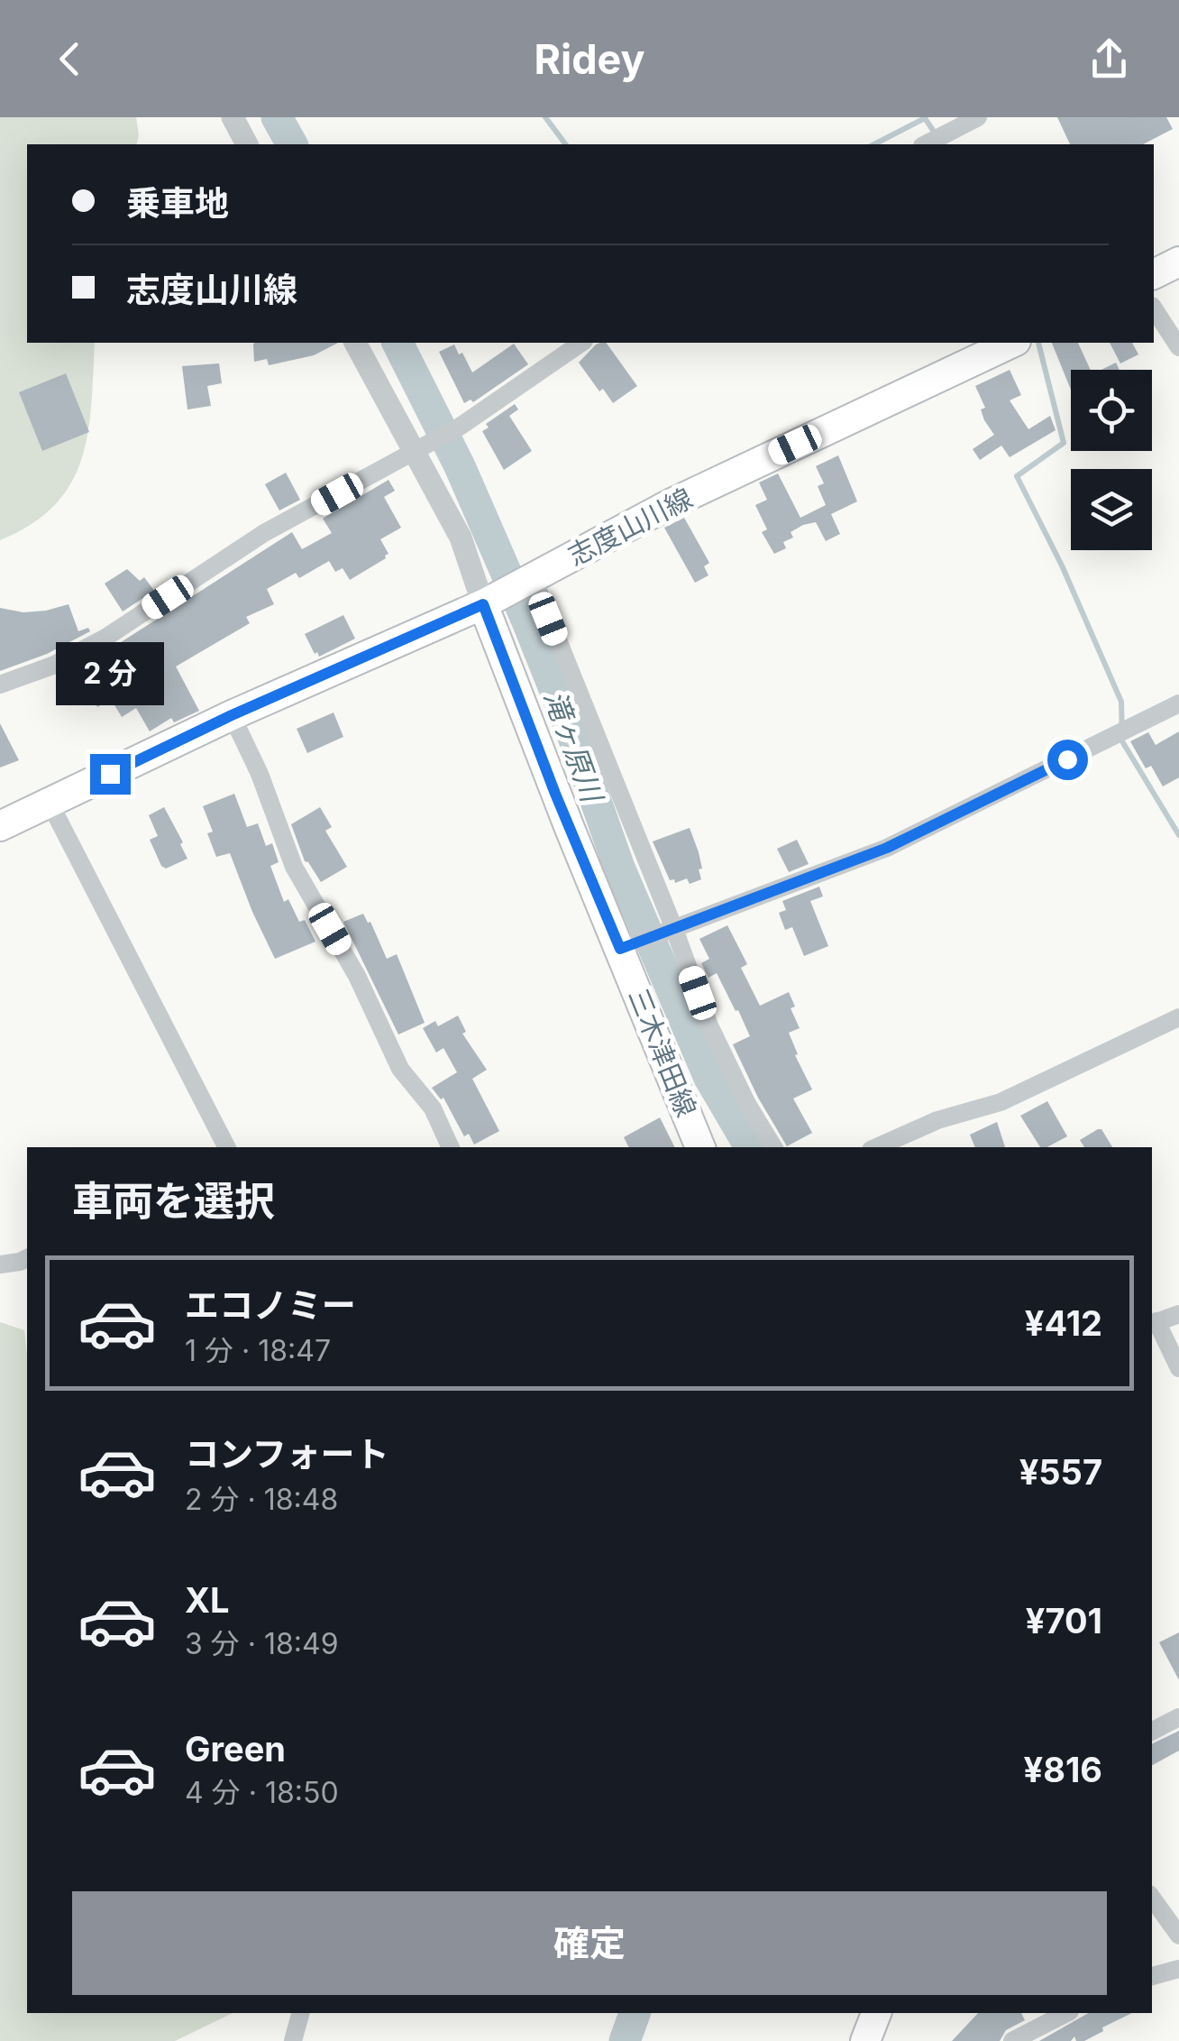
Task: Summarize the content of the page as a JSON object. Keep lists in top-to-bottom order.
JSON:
{
  "streets": {
    "main road": ["志度山川線", "三木津田線"]
  },
  "crossings": [
    ["志度山川線", "三木津田線"]
  ],
  "water": ["滝ヶ原川"],
  "page": {
    "header": "Ridey",
    "banner": ["乗車地", "志度山川線"],
    "bubble": "2 分",
    "heading": "車両を選択",
    "list": [
      {
        "name": "エコノミー",
        "note": "1 分 · 18:47",
        "value": "¥412"
      },
      {
        "name": "コンフォート",
        "note": "2 分 · 18:48",
        "value": "¥557"
      },
      {
        "name": "XL",
        "note": "3 分 · 18:49",
        "value": "¥701"
      },
      {
        "name": "Green",
        "note": "4 分 · 18:50",
        "value": "¥816"
      }
    ],
    "buttons": "確定"
  }
}
